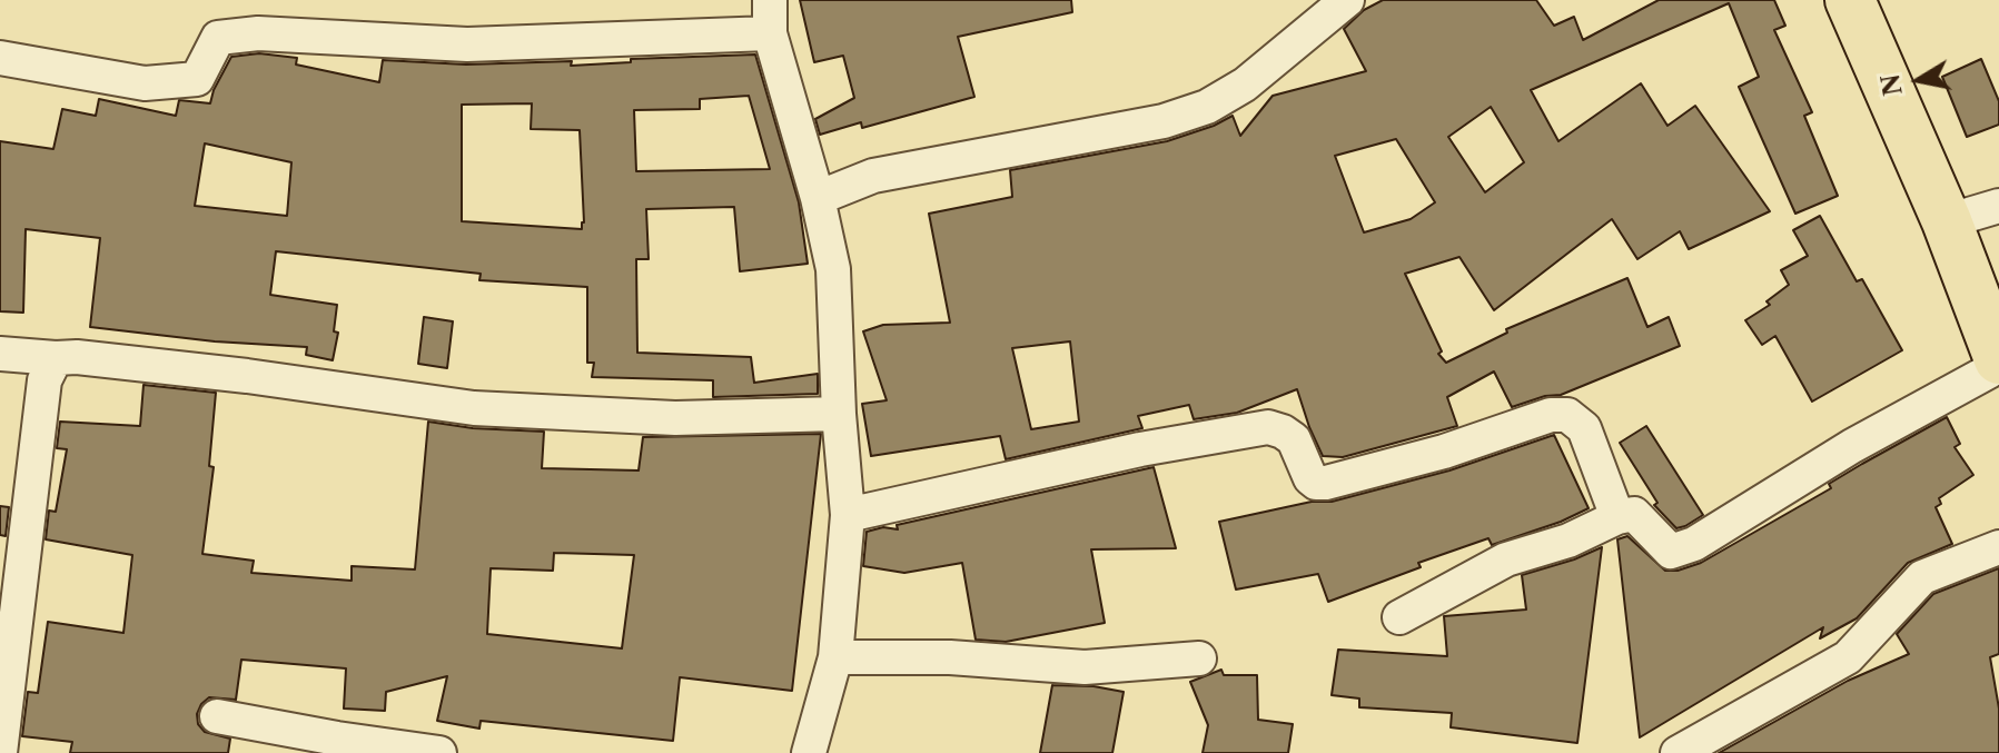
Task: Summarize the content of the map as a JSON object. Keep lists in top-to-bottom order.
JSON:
{
  "north": "left"
}
